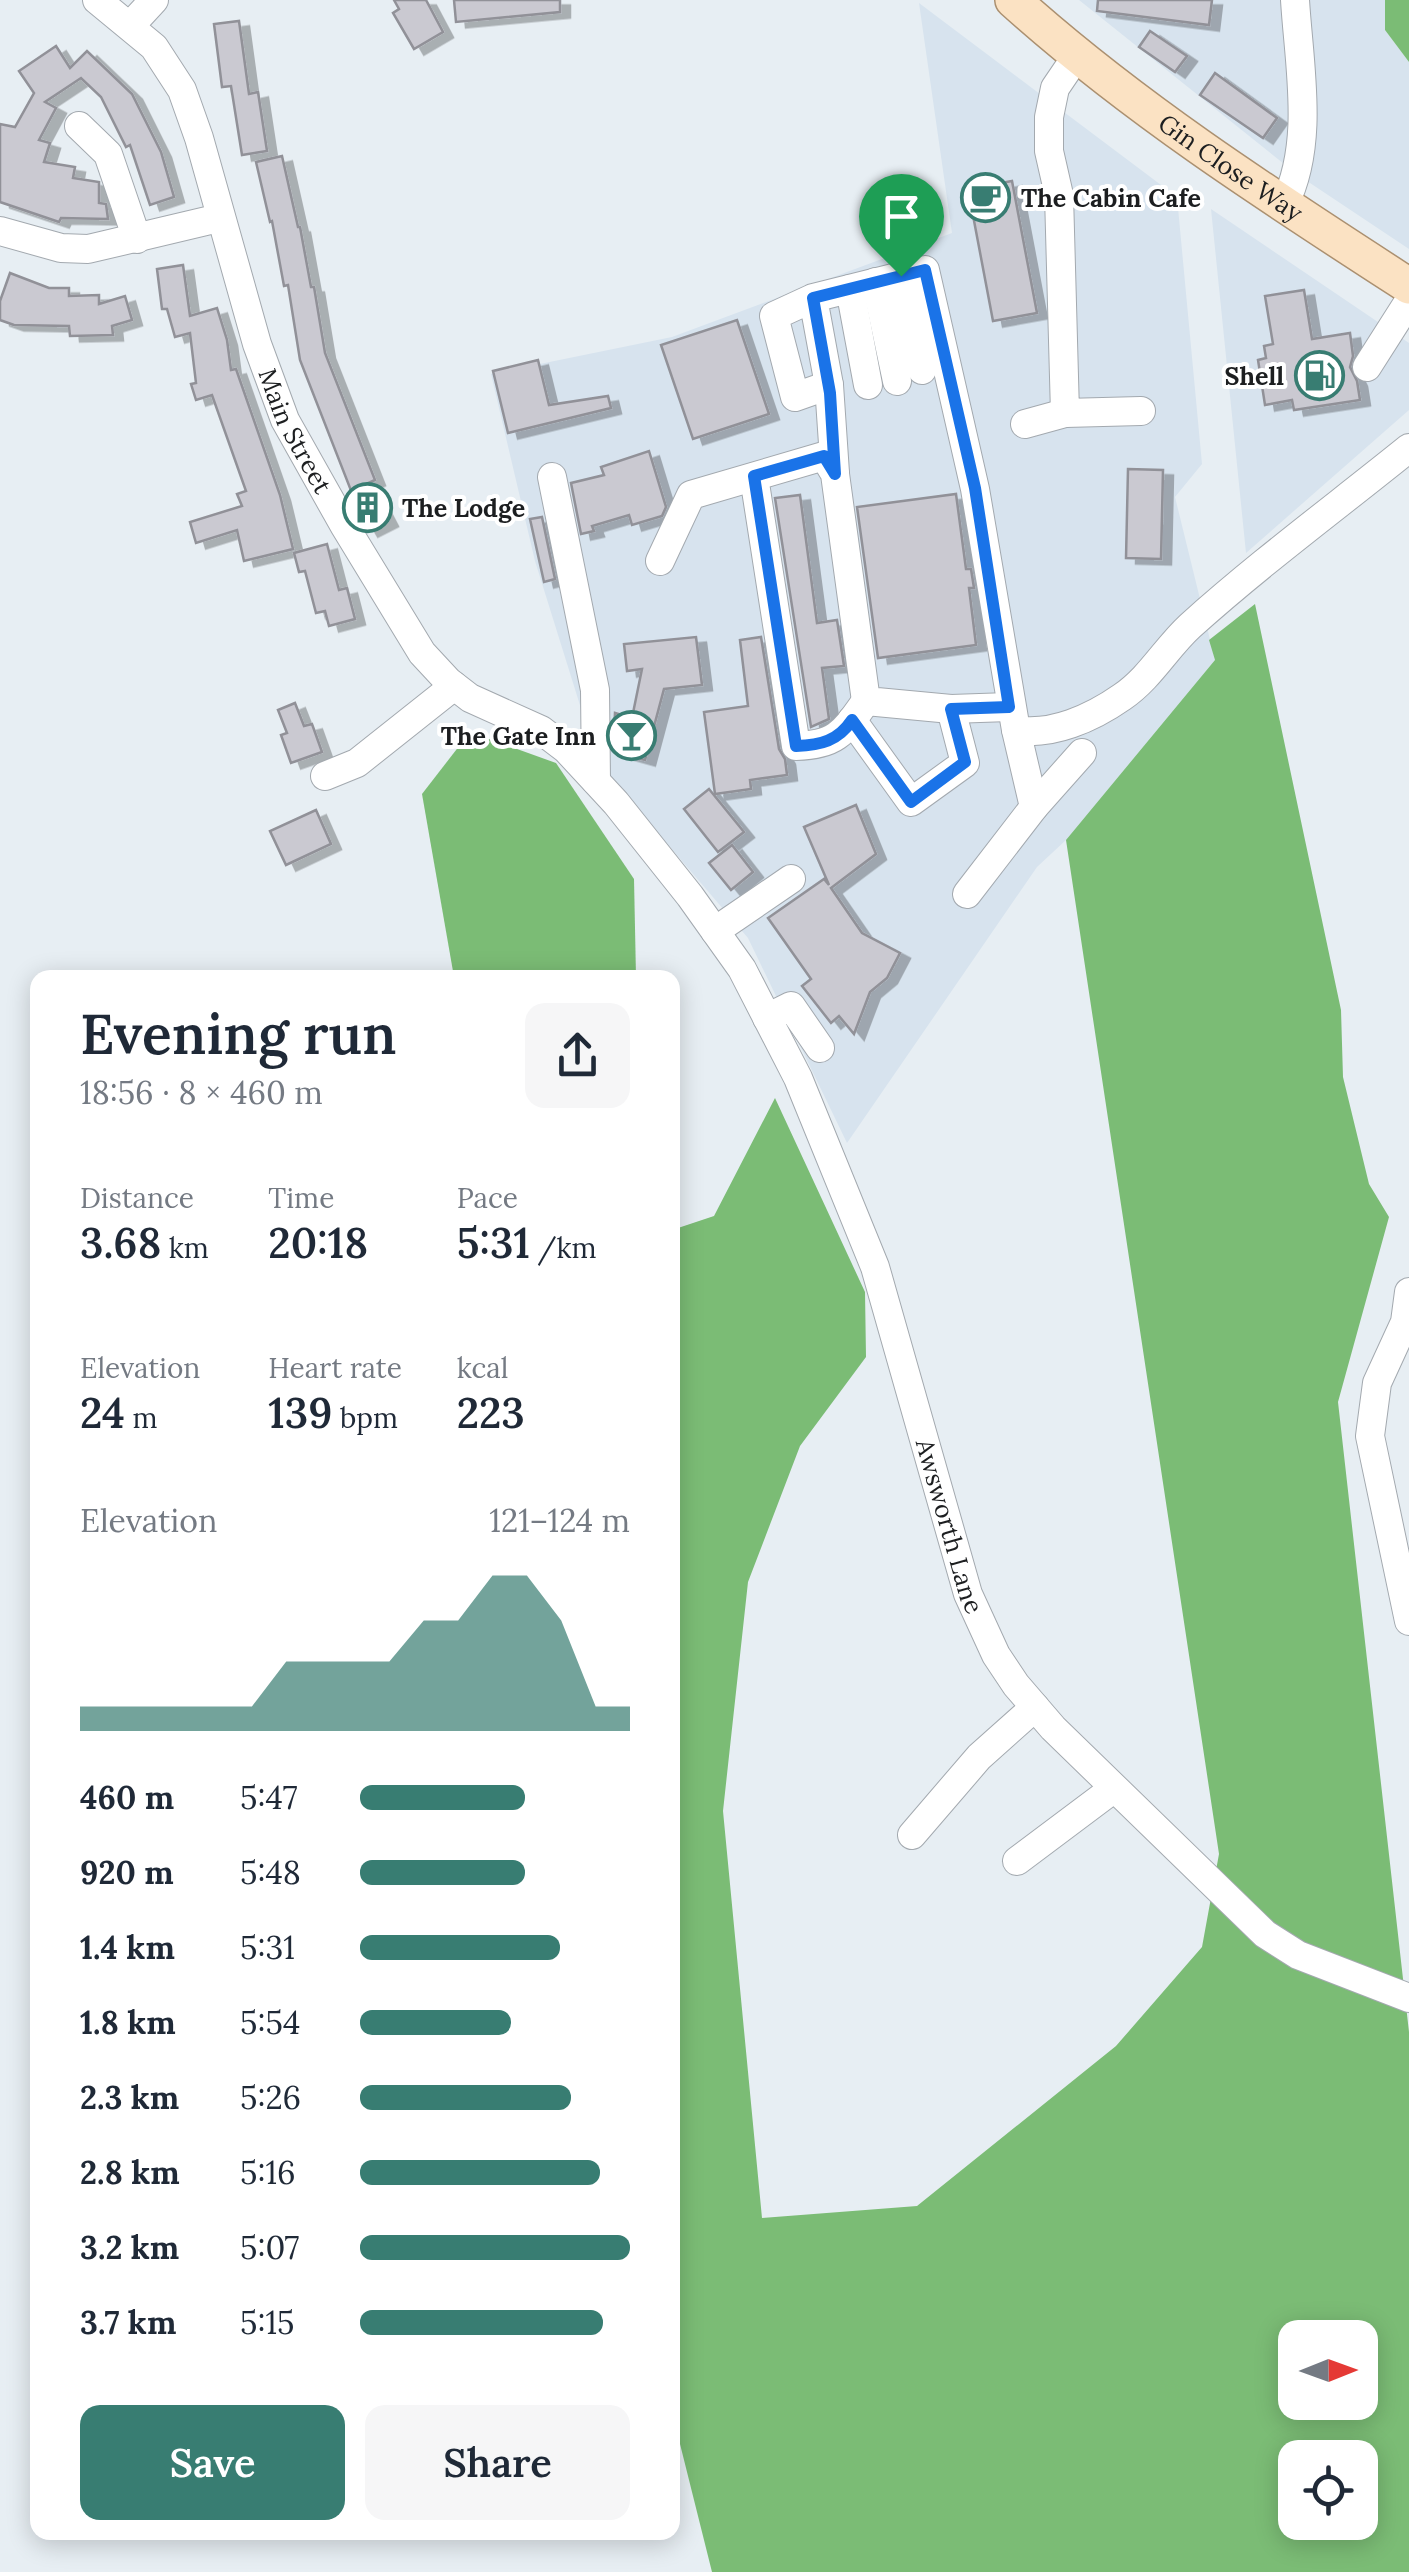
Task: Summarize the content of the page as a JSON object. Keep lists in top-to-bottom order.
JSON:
{
  "streets": {
    "main road": ["Gin Close Way"],
    "street": ["Main Street", "Awsworth Lane"]
  },
  "crossings": [
    ["Main Street", "Awsworth Lane"]
  ],
  "places": {
    "cafe": ["The Cabin Cafe"],
    "fuel station": ["Shell"],
    "building": ["The Lodge"],
    "bar": ["The Gate Inn"]
  },
  "north": "right",
  "page": {
    "heading": ["Evening run", "18:56 · 8 × 460 m"],
    "stats": [
      ["Distance", "3.68 km"],
      ["Time", "20:18"],
      ["Pace", "5:31 /km"],
      ["Elevation", "24 m"],
      ["Heart rate", "139 bpm"],
      ["kcal", "223"]
    ],
    "chart": ["Elevation", "121–124 m"],
    "list": [
      {
        "name": "460 m",
        "note": "5:47"
      },
      {
        "name": "920 m",
        "note": "5:48"
      },
      {
        "name": "1.4 km",
        "note": "5:31"
      },
      {
        "name": "1.8 km",
        "note": "5:54"
      },
      {
        "name": "2.3 km",
        "note": "5:26"
      },
      {
        "name": "2.8 km",
        "note": "5:16"
      },
      {
        "name": "3.2 km",
        "note": "5:07"
      },
      {
        "name": "3.7 km",
        "note": "5:15"
      }
    ],
    "buttons": ["Save", "Share"]
  }
}
